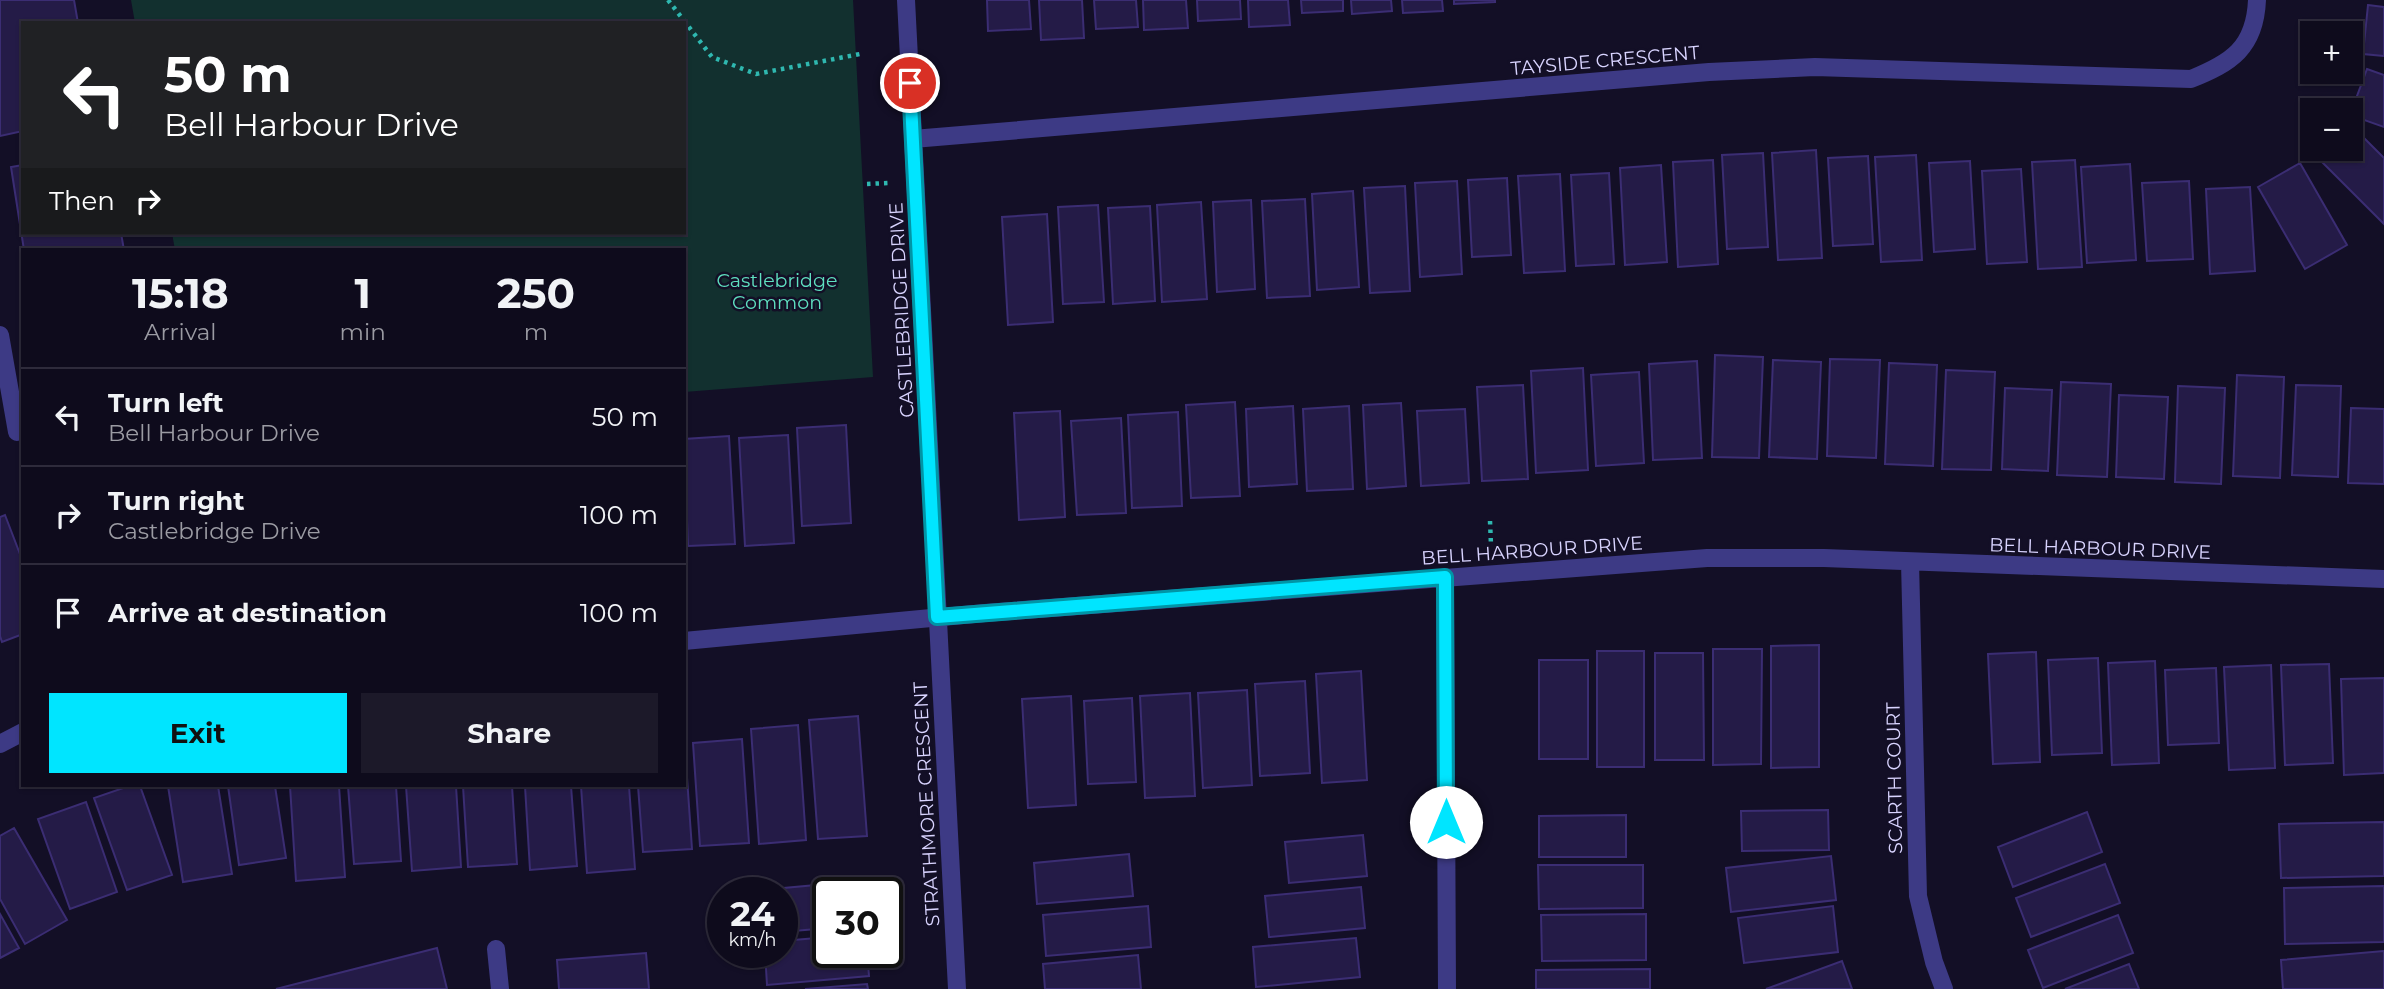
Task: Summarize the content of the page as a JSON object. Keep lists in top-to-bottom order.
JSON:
{
  "streets": {
    "street": [
      "TAYSIDE CRESCENT",
      "CASTLEBRIDGE DRIVE",
      "BELL HARBOUR DRIVE",
      "SCARTH COURT",
      "STRATHMORE CRESCENT"
    ]
  },
  "crossings": [
    ["TAYSIDE CRESCENT", "CASTLEBRIDGE DRIVE"],
    ["CASTLEBRIDGE DRIVE", "BELL HARBOUR DRIVE"],
    ["CASTLEBRIDGE DRIVE", "STRATHMORE CRESCENT"],
    ["BELL HARBOUR DRIVE", "SCARTH COURT"],
    ["BELL HARBOUR DRIVE", "STRATHMORE CRESCENT"]
  ],
  "parks": ["Castlebridge Common"],
  "page": {
    "map_buttons": ["+", "−"],
    "turn": ["50 m", "Bell Harbour Drive"],
    "then": "Then",
    "eta": [
      "15:18",
      "Arrival",
      "1",
      "min",
      "250",
      "m"
    ],
    "list": [
      {
        "name": "Turn left",
        "note": "Bell Harbour Drive",
        "value": "50 m"
      },
      {
        "name": "Turn right",
        "note": "Castlebridge Drive",
        "value": "100 m"
      },
      {
        "name": "Arrive at destination",
        "value": "100 m"
      }
    ],
    "buttons": ["Exit", "Share"],
    "speed": "24 km/h",
    "limit": "30"
  }
}
